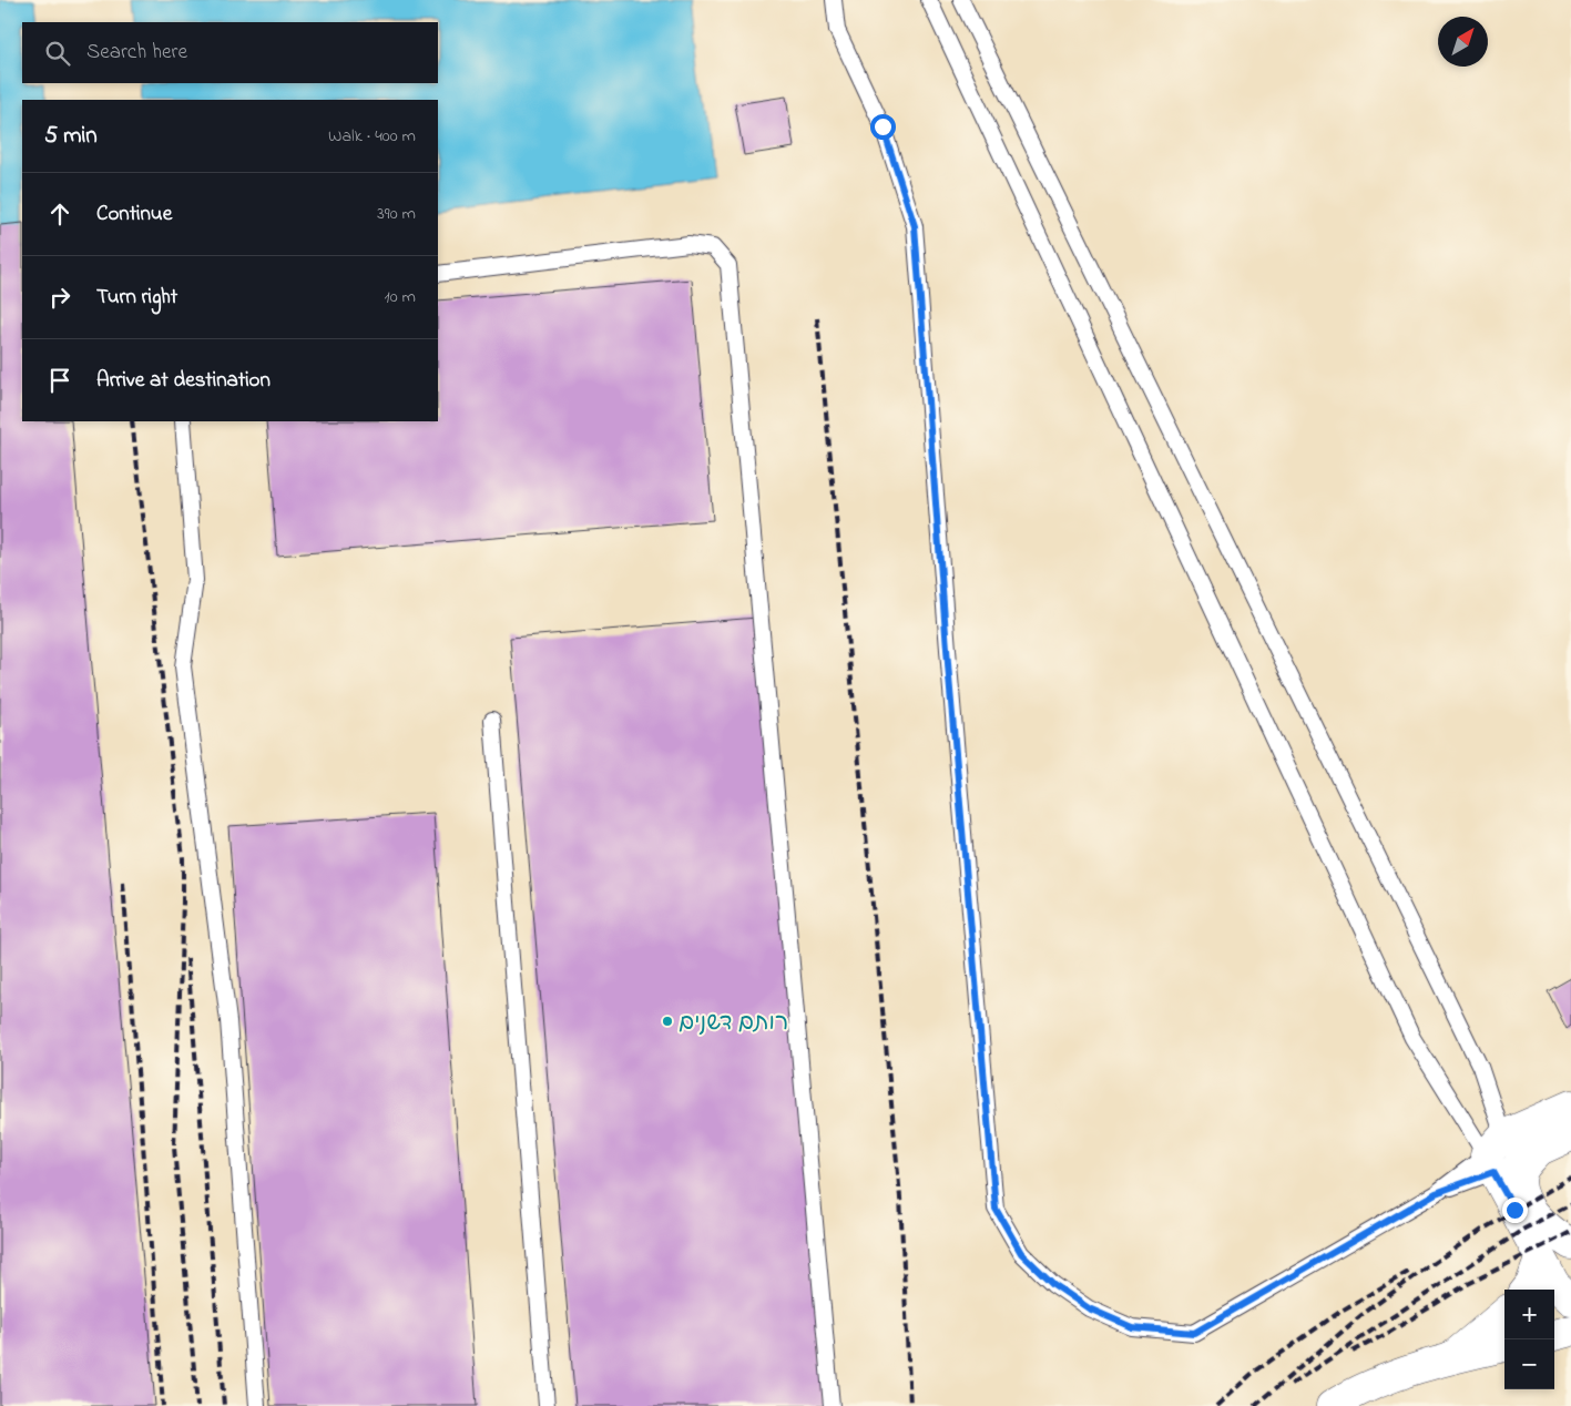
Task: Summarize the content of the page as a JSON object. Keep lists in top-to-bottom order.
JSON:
{
  "places": ["רותם דשנים"],
  "north": "top right",
  "page": {
    "search": "Search here",
    "heading": ["5 min", "Walk · 400 m"],
    "list": [
      ["Continue", "390 m"],
      ["Turn right", "10 m"],
      "Arrive at destination"
    ],
    "map_buttons": ["+", "−"]
  }
}
